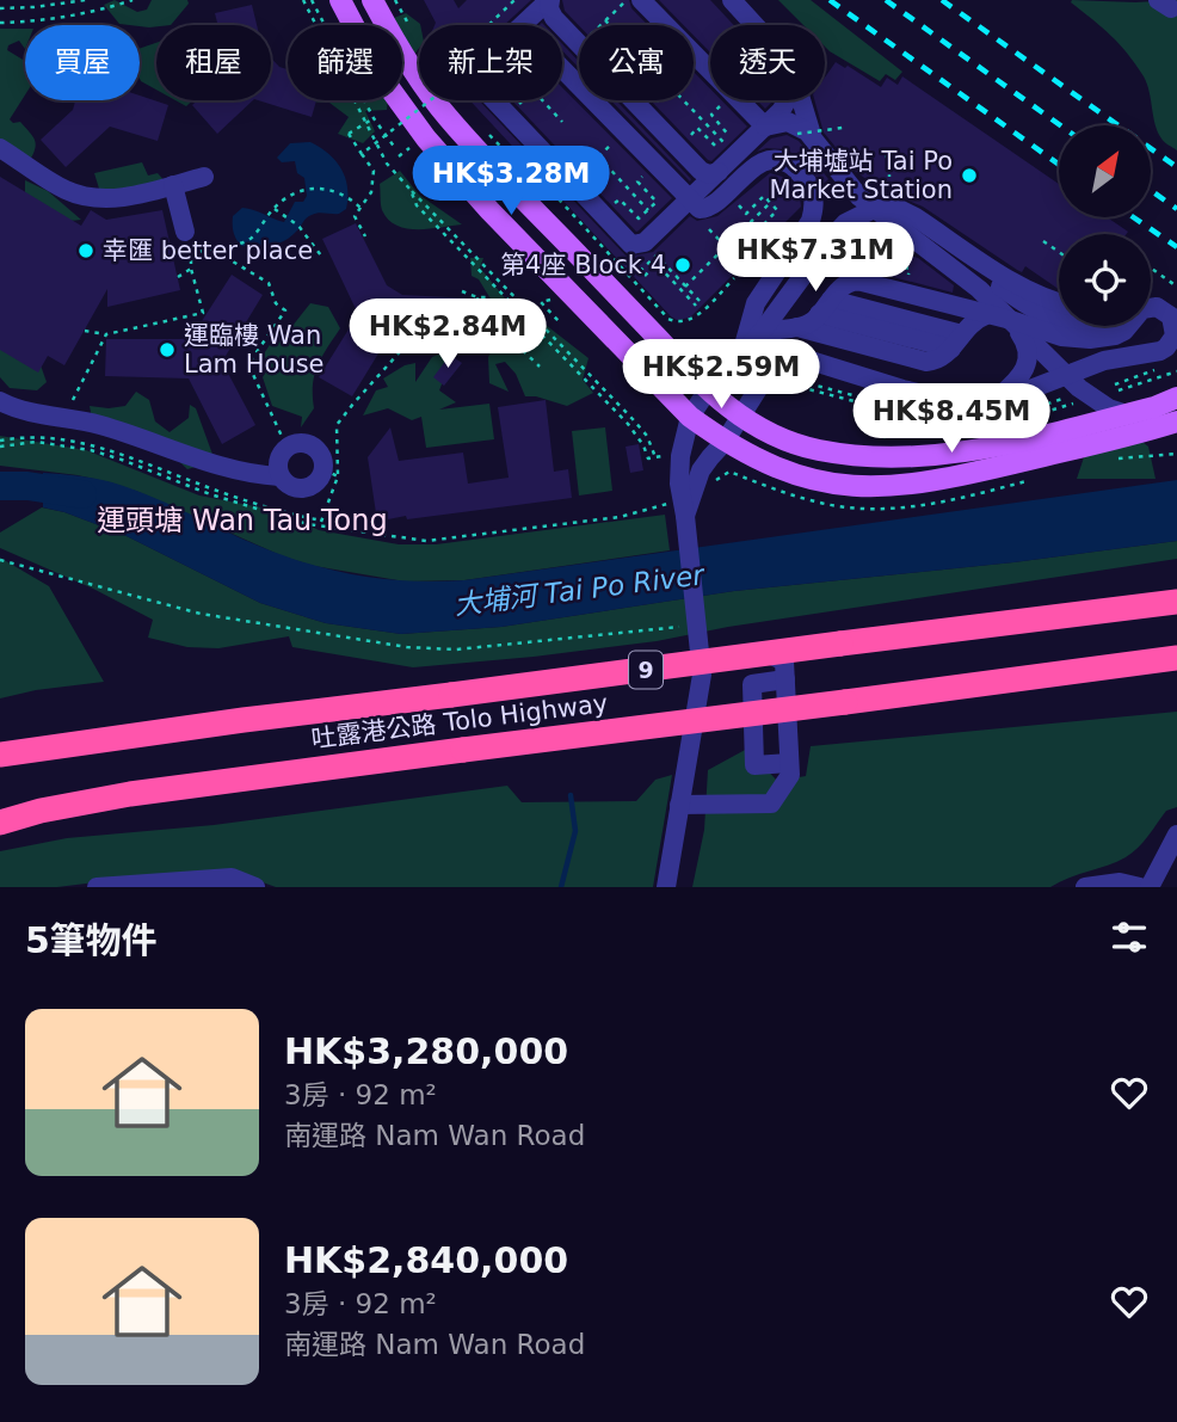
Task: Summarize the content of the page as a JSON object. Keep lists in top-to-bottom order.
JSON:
{
  "streets": {
    "highway": ["9", "吐露港公路 Tolo Highway"]
  },
  "districts": ["運頭塘 Wan Tau Tong"],
  "water": ["大埔河 Tai Po River"],
  "places": [
    "大埔墟站 Tai Po Market Station",
    "幸匯 better place",
    "第4座 Block 4",
    "運臨樓 Wan Lam House"
  ],
  "north": "top right",
  "page": {
    "chip": [
      "買屋",
      "租屋",
      "篩選",
      "新上架",
      "公寓",
      "透天"
    ],
    "price": [
      "HK$3.28M",
      "HK$7.31M",
      "HK$2.84M",
      "HK$2.59M",
      "HK$8.45M"
    ],
    "heading": "5筆物件",
    "list": [
      {
        "name": "HK$3,280,000",
        "note": "3房 · 92 m² · 南運路 Nam Wan Road"
      },
      {
        "name": "HK$2,840,000",
        "note": "3房 · 92 m² · 南運路 Nam Wan Road"
      }
    ]
  }
}
